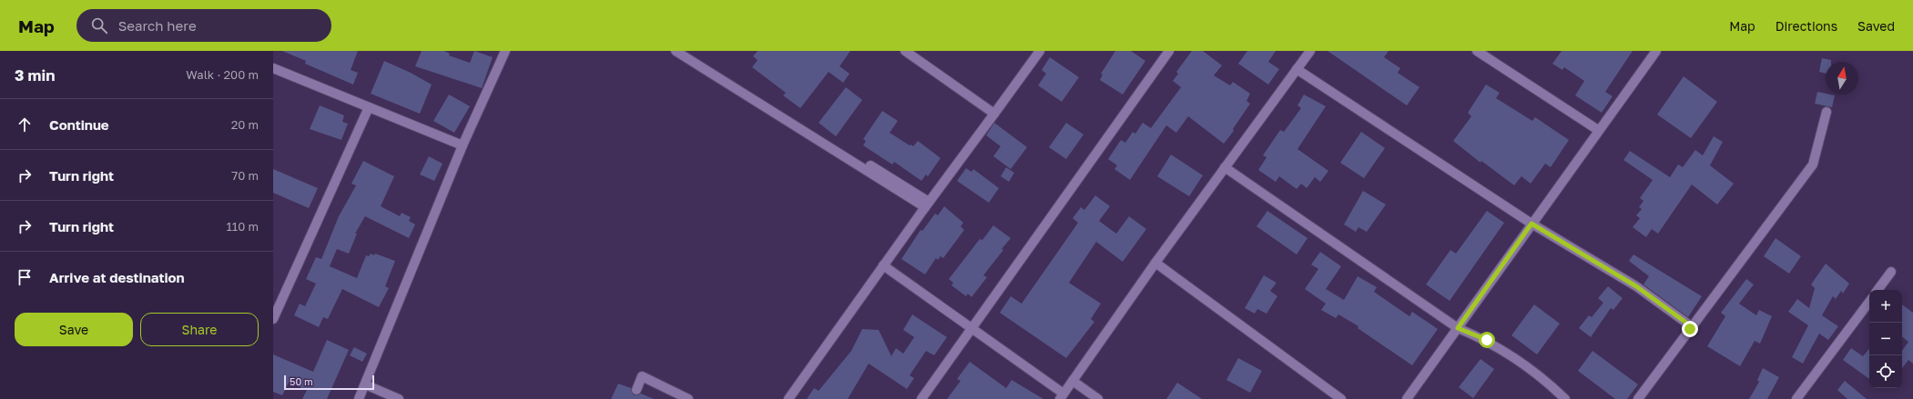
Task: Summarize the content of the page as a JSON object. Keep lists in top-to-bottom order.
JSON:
{
  "scale_bar": "50 m",
  "north": "top",
  "page": {
    "header": "Map",
    "search": "Search here",
    "nav": ["Map", "Directions", "Saved"],
    "heading": ["3 min", "Walk · 200 m"],
    "list": [
      ["Continue", "20 m"],
      ["Turn right", "70 m"],
      ["Turn right", "110 m"],
      "Arrive at destination"
    ],
    "map_buttons": ["+", "−"],
    "buttons": ["Save", "Share"],
    "scale": "50 m"
  }
}
